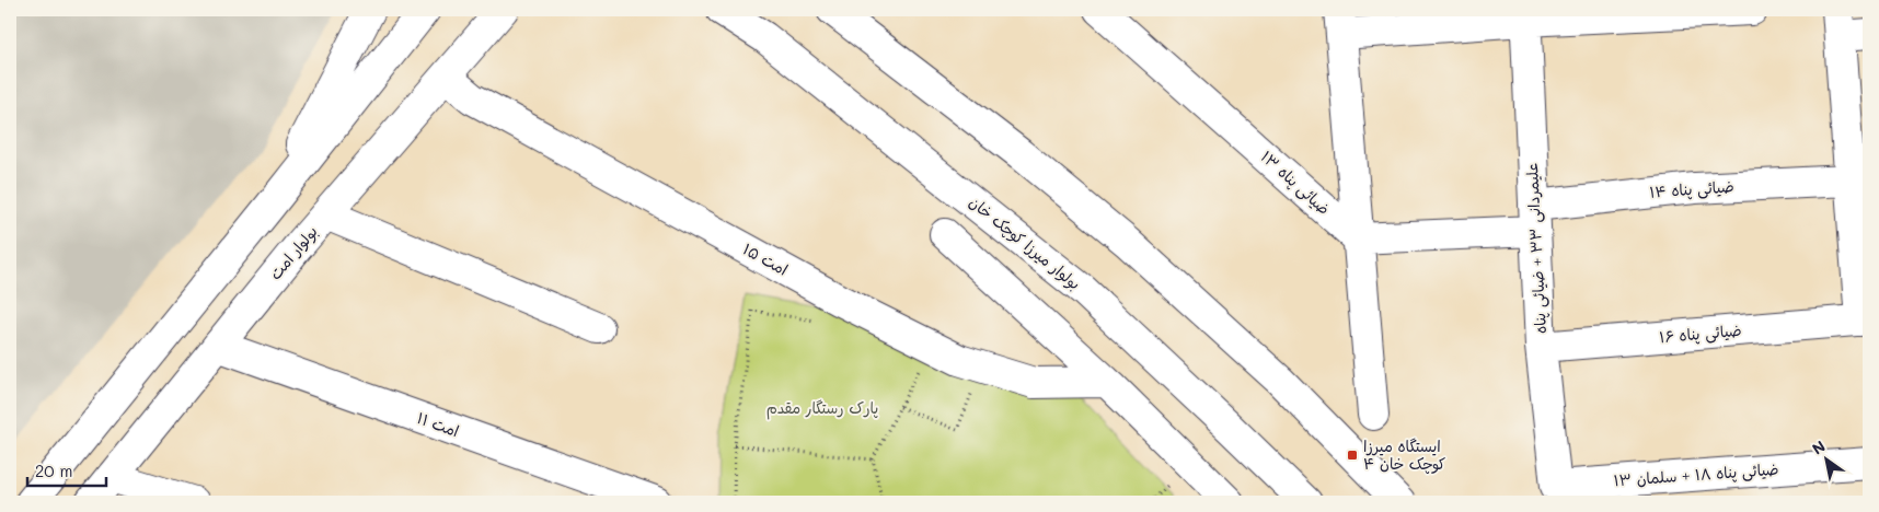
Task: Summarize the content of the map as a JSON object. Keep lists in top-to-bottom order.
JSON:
{
  "streets": {
    "street": [
      "ضیائی پناه ۱۳",
      "ضیائی پناه ۱۴",
      "بولوار میرزا کوچک خان",
      "علیمردانی ۳۳ + ضیائی پناه",
      "بولوار امت",
      "امت ۱۵",
      "ضیائی پناه ۱۶",
      "امت ۱۱",
      "ضیائی پناه ۱۸ + سلمان ۱۳"
    ]
  },
  "crossings": [
    ["ضیائی پناه ۱۴", "علیمردانی ۳۳ + ضیائی پناه"],
    ["علیمردانی ۳۳ + ضیائی پناه", "ضیائی پناه ۱۶"],
    ["علیمردانی ۳۳ + ضیائی پناه", "ضیائی پناه ۱۸ + سلمان ۱۳"],
    ["بولوار امت", "امت ۱۵"],
    ["بولوار امت", "امت ۱۱"]
  ],
  "parks": ["پارک رستگار مقدم"],
  "places": {
    "transit": ["ایستگاه میرزا کوچک خان ۴"]
  },
  "scale_bar": "20 m",
  "north": "top left"
}
